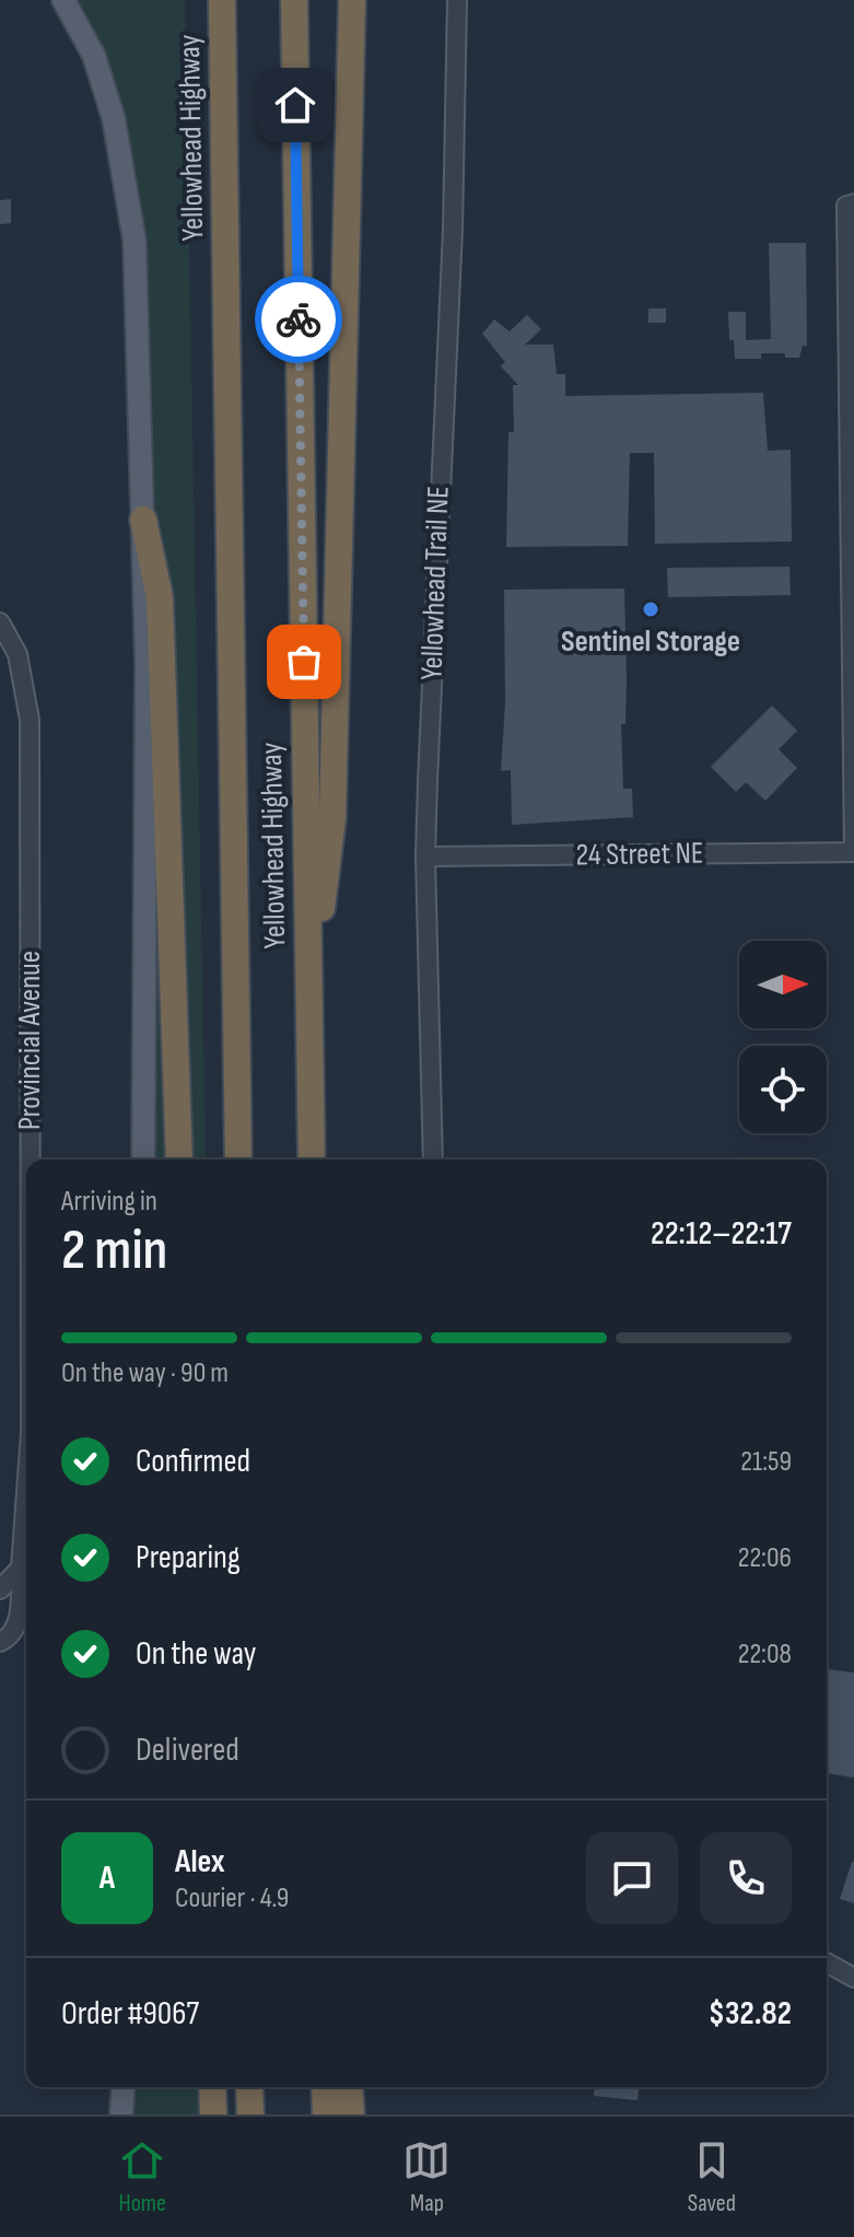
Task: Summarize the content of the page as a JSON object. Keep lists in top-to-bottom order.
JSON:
{
  "streets": {
    "highway": ["Yellowhead Highway"],
    "street": ["Yellowhead Trail NE", "24 Street NE", "Provincial Avenue"]
  },
  "crossings": [
    ["Yellowhead Trail NE", "24 Street NE"]
  ],
  "places": ["Sentinel Storage"],
  "north": "right",
  "page": {
    "heading": ["2 min", "Arriving in", "22:12–22:17"],
    "panel": [
      "Alex",
      "Courier · 4.9",
      "Order #9067",
      "$32.82"
    ],
    "bar": "On the way · 90 m",
    "list": [
      ["Confirmed", "21:59"],
      ["Preparing", "22:06"],
      ["On the way", "22:08"],
      "Delivered"
    ],
    "round": "A",
    "tabs": ["Home", "Map", "Saved"]
  }
}
